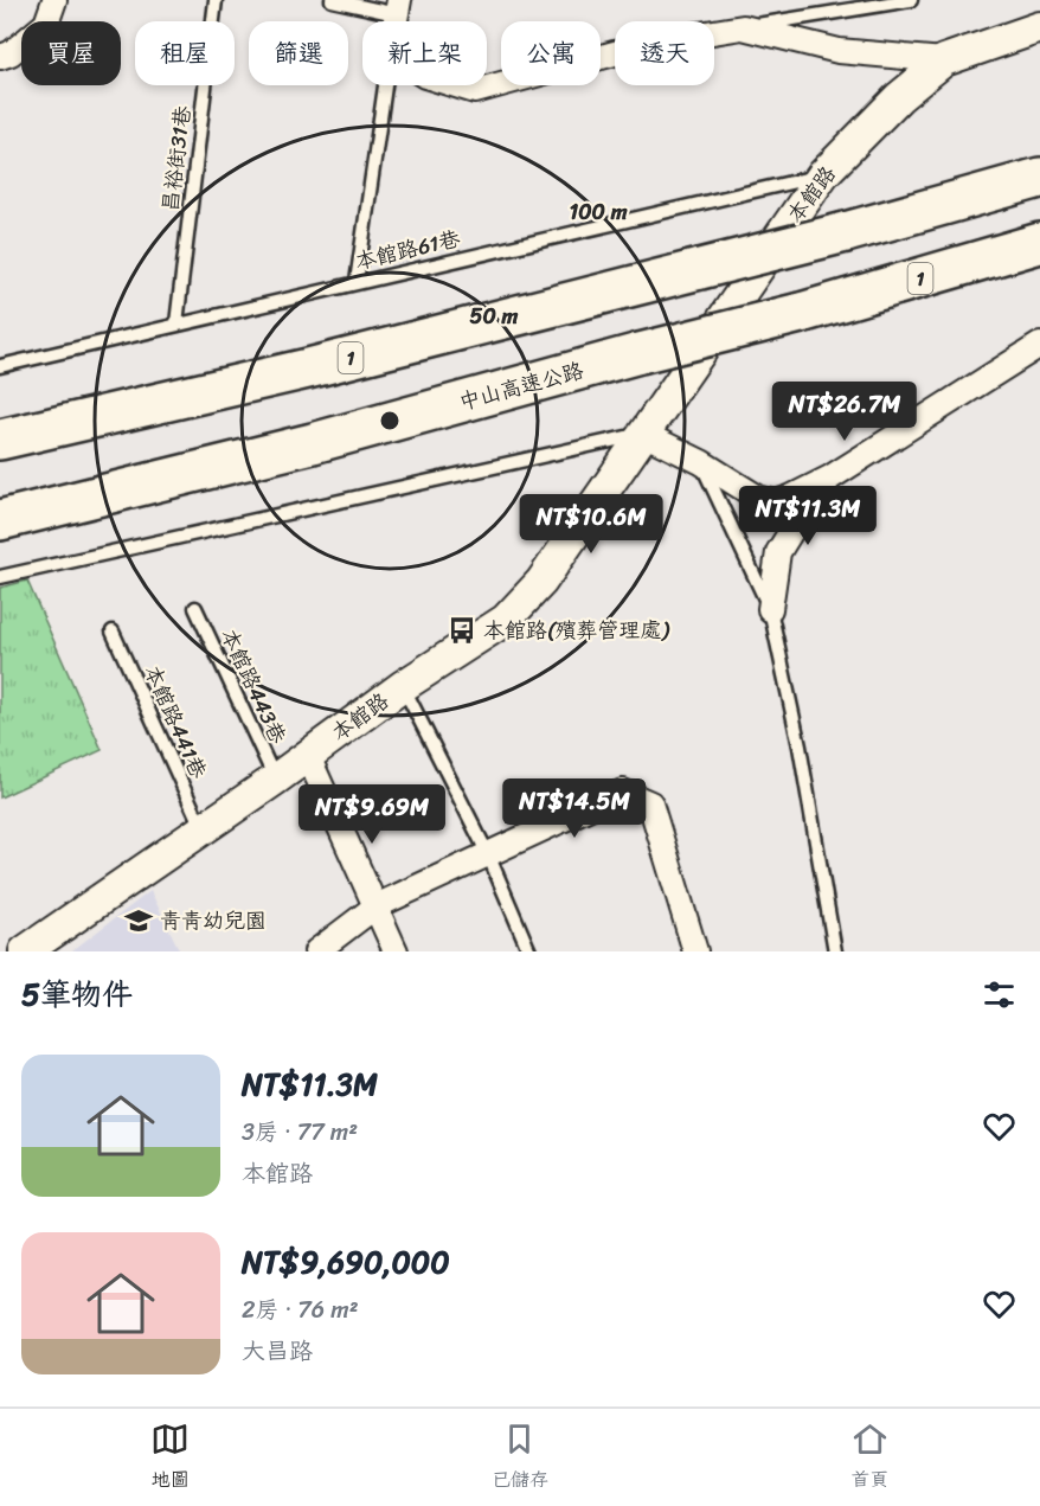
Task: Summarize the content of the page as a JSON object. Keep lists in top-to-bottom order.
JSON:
{
  "streets": {
    "highway": ["1", "中山高速公路"],
    "street": ["本館路"],
    "lane": [
      "昌裕街31巷",
      "本館路61巷",
      "本館路443巷",
      "本館路441巷"
    ]
  },
  "crossings": [
    ["昌裕街31巷", "本館路61巷"],
    ["本館路", "本館路61巷"],
    ["本館路", "本館路443巷"],
    ["本館路", "本館路441巷"]
  ],
  "places": {
    "bus stop": ["本館路(殯葬管理處)"],
    "school or university": ["青青幼兒園"]
  },
  "page": {
    "chip": [
      "買屋",
      "租屋",
      "篩選",
      "新上架",
      "公寓",
      "透天"
    ],
    "price": [
      "NT$26.7M",
      "NT$11.3M",
      "NT$10.6M",
      "NT$14.5M",
      "NT$9.69M"
    ],
    "heading": "5筆物件",
    "list": [
      {
        "name": "NT$11.3M",
        "note": "3房 · 77 m² · 本館路"
      },
      {
        "name": "NT$9,690,000",
        "note": "2房 · 76 m² · 大昌路"
      }
    ],
    "tabs": ["地圖", "已儲存", "首頁"]
  },
  "rings": ["100 m", "50 m"]
}
